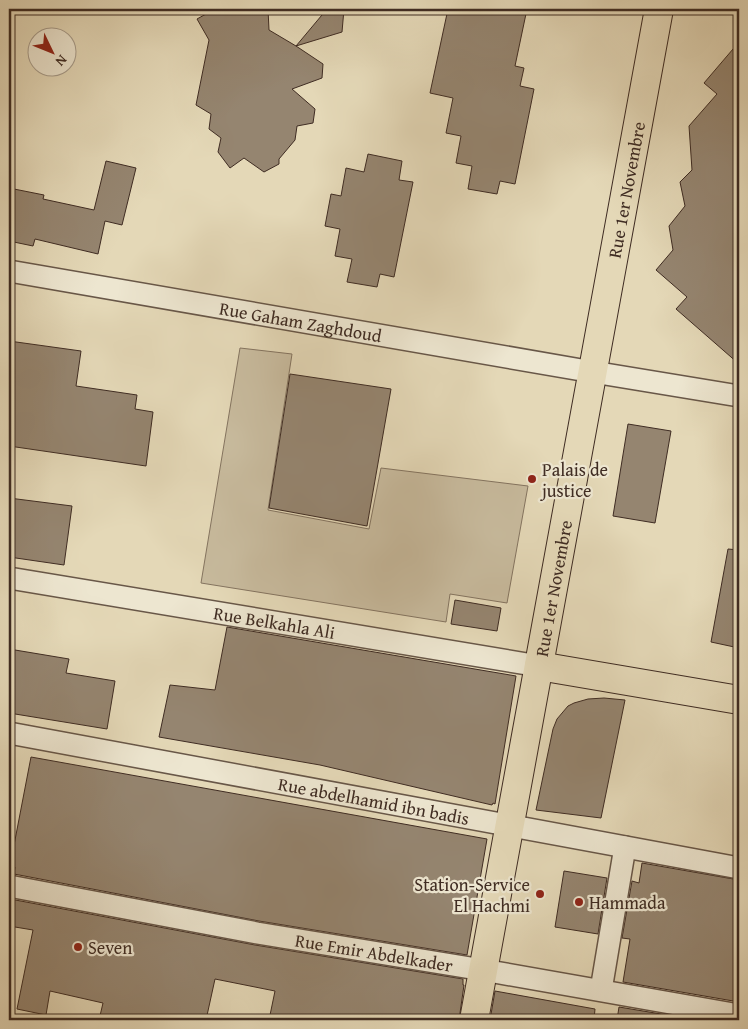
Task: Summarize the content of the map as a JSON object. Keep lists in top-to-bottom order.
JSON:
{
  "streets": {
    "main road": ["Rue 1er Novembre"],
    "street": [
      "Rue Gaham Zaghdoud",
      "Rue Belkahla Ali",
      "Rue abdelhamid ibn badis",
      "Rue Emir Abdelkader"
    ]
  },
  "crossings": [
    ["Rue 1er Novembre", "Rue Gaham Zaghdoud"],
    ["Rue 1er Novembre", "Rue Belkahla Ali"],
    ["Rue 1er Novembre", "Rue abdelhamid ibn badis"],
    ["Rue 1er Novembre", "Rue Emir Abdelkader"]
  ],
  "places": [
    "Palais de justice",
    "Station-Service El Hachmi",
    "Hammada",
    "Seven"
  ],
  "north": "bottom right"
}
